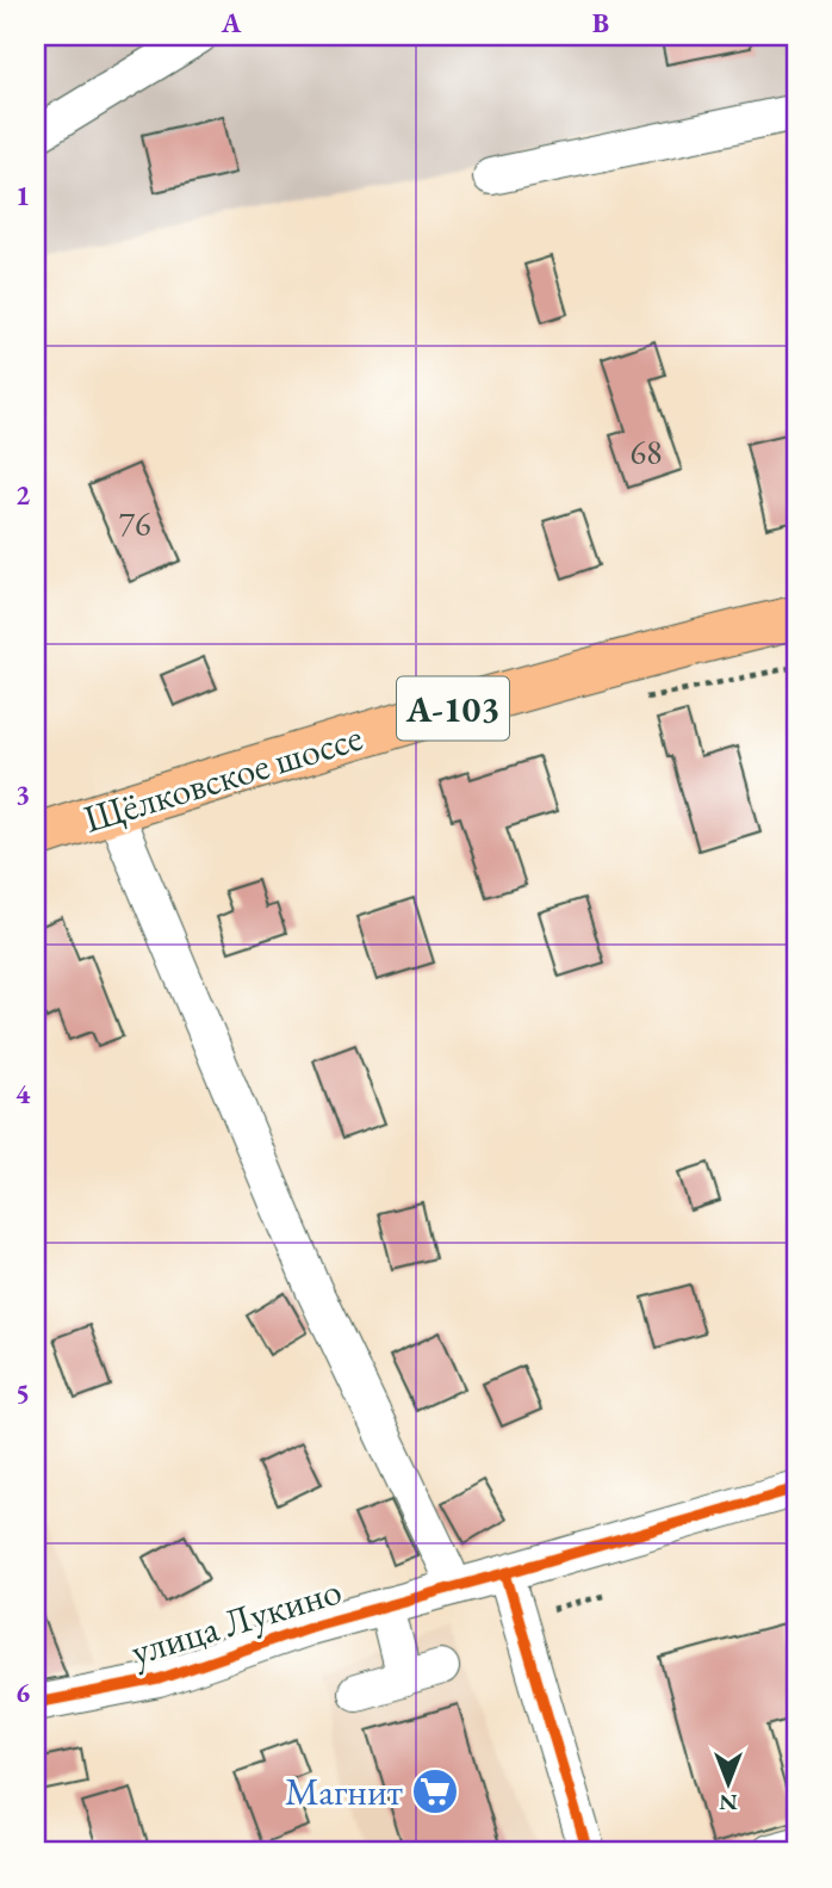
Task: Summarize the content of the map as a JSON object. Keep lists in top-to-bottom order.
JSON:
{
  "streets": {
    "main road": ["А-103", "Щёлковское шоссе"],
    "street": ["улица Лукино"]
  },
  "places": {
    "supermarket": ["Магнит"]
  },
  "house_numbers": ["68", "76"],
  "north": "bottom",
  "grid": {
    "columns": ["A", "B"],
    "rows": [
      "1",
      "2",
      "3",
      "4",
      "5",
      "6"
    ]
  }
}
